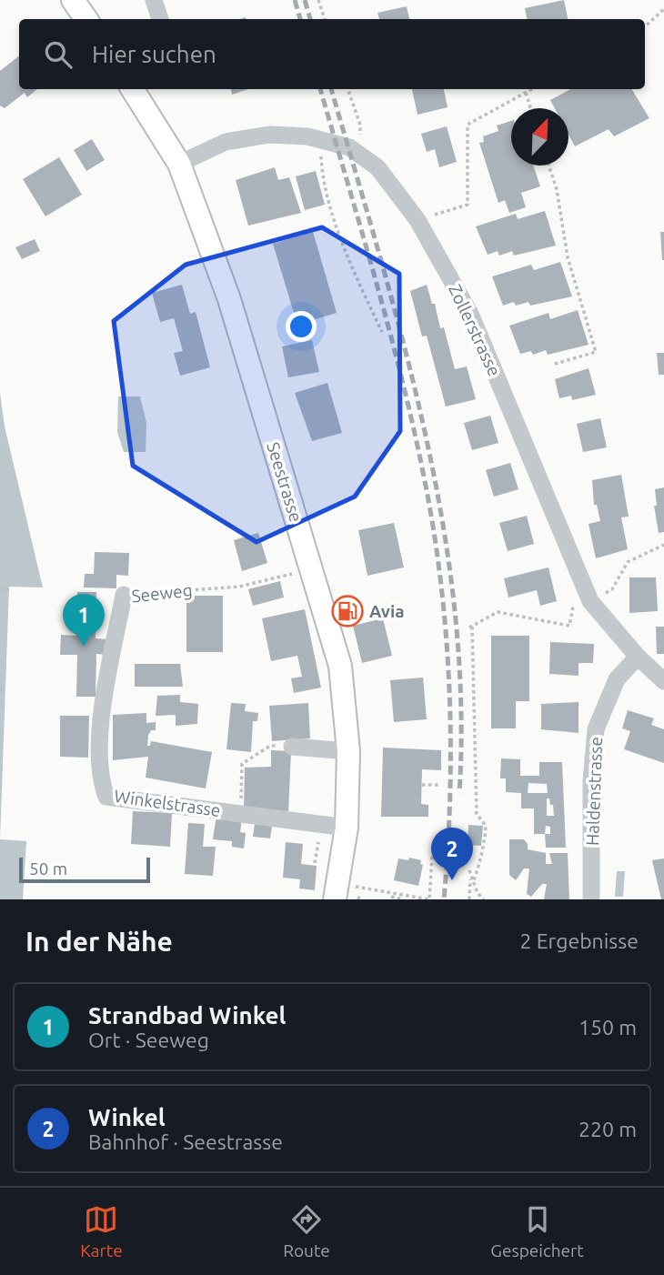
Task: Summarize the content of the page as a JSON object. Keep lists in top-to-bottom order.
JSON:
{
  "streets": {
    "main road": ["Seestrasse"],
    "street": [
      "Zollerstrasse",
      "Seeweg",
      "Haldenstrasse",
      "Winkelstrasse"
    ]
  },
  "crossings": [
    ["Zollerstrasse", "Seestrasse"],
    ["Zollerstrasse", "Haldenstrasse"],
    ["Seestrasse", "Seeweg"],
    ["Seestrasse", "Winkelstrasse"],
    ["Seeweg", "Winkelstrasse"]
  ],
  "places": {
    "fuel station": ["Avia"]
  },
  "scale_bar": "50 m",
  "north": "top right",
  "page": {
    "search": "Hier suchen",
    "pins": ["1", "2"],
    "scale": "50 m",
    "heading": ["In der Nähe", "2 Ergebnisse"],
    "list": [
      {
        "mark": "1",
        "name": "Strandbad Winkel",
        "note": "Ort · Seeweg",
        "value": "150 m"
      },
      {
        "mark": "2",
        "name": "Winkel",
        "note": "Bahnhof · Seestrasse",
        "value": "220 m"
      }
    ],
    "nav": ["Karte", "Route", "Gespeichert"]
  }
}
